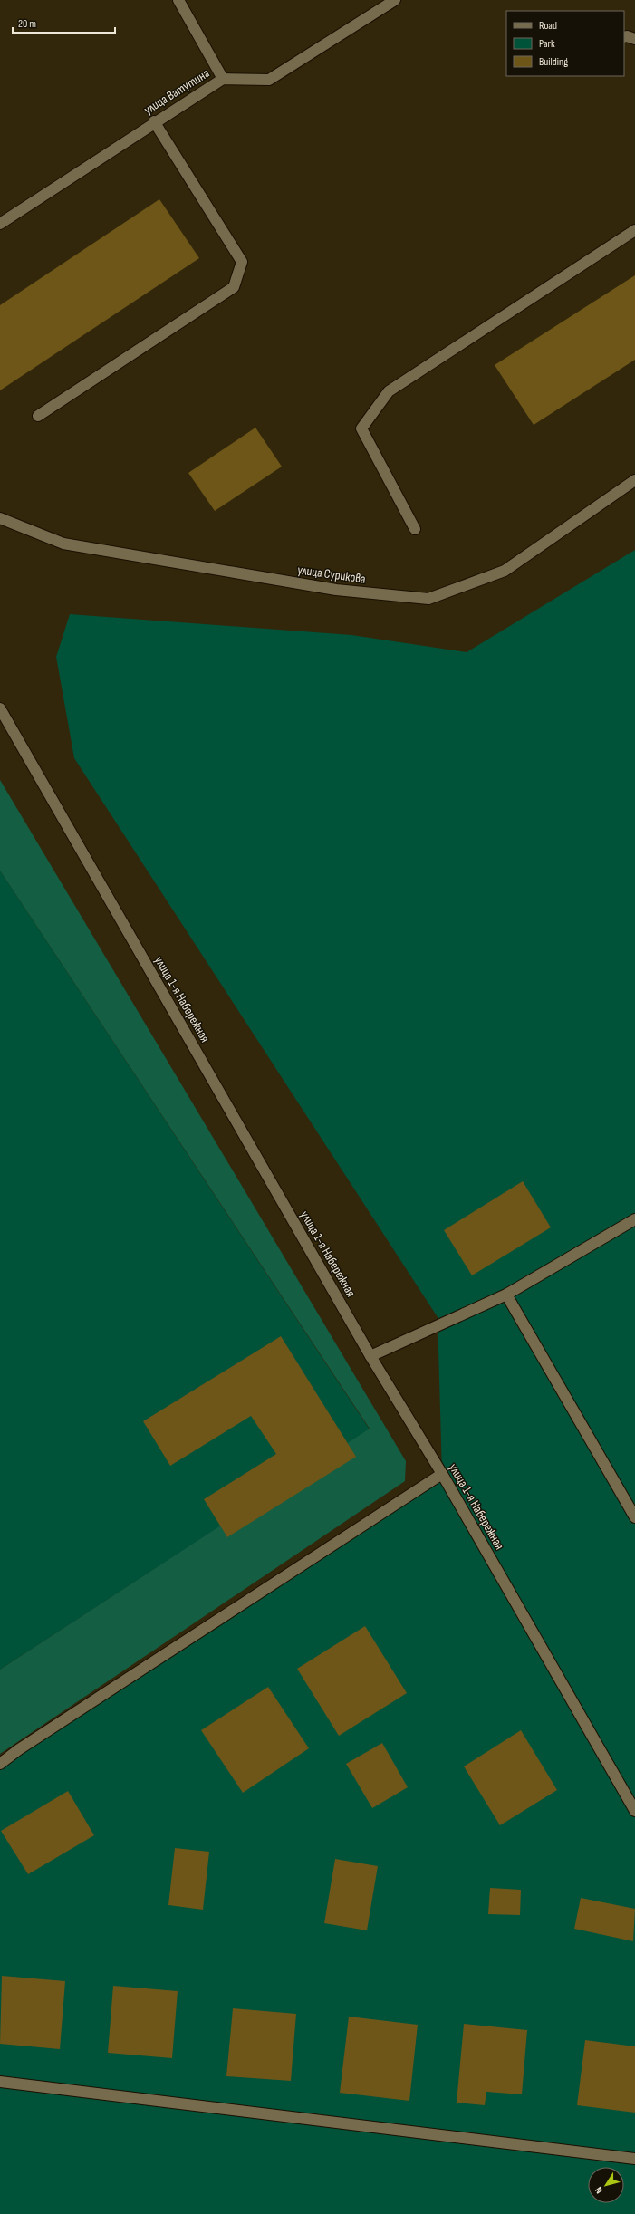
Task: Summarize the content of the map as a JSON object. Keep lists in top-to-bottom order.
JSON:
{
  "streets": {
    "street": ["улица Ватутина", "улица Сурикова", "улица 1-я Набережная"]
  },
  "legend": ["Road", "Park", "Building"],
  "scale_bar": "20 m",
  "north": "bottom left"
}
